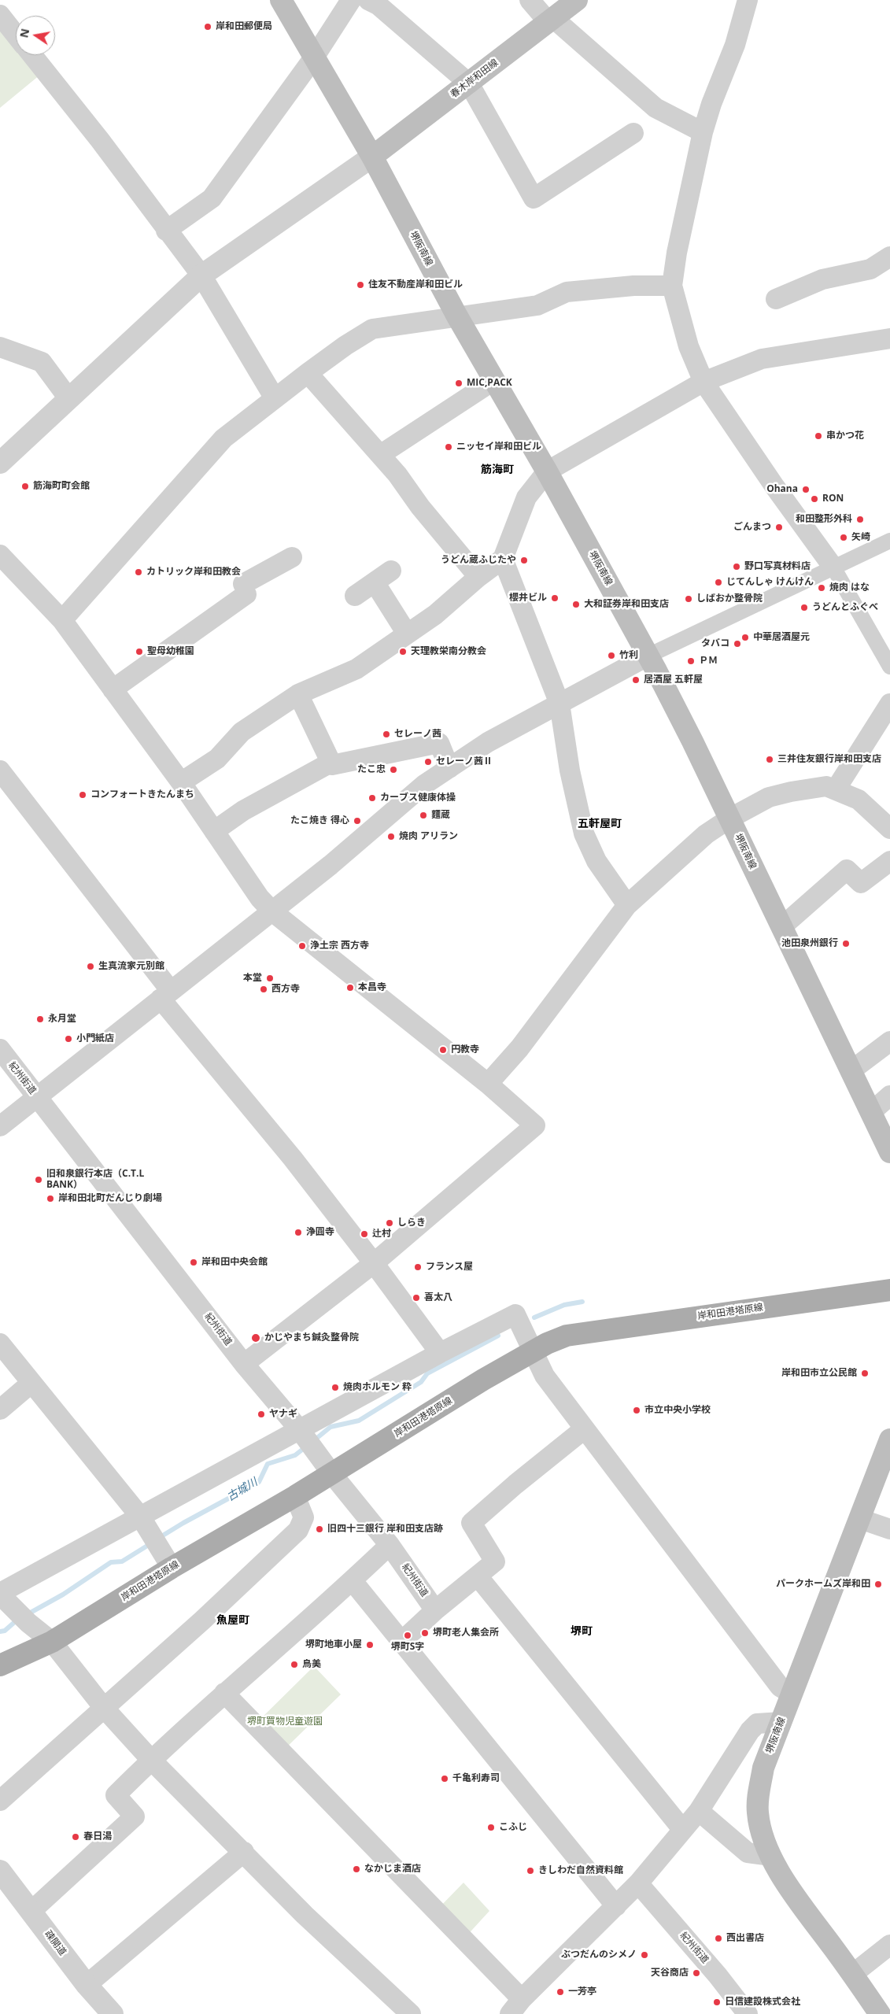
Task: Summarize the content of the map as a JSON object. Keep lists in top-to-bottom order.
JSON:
{
  "streets": {
    "main road": ["春木岸和田線", "堺阪南線", "岸和田港塔原線"],
    "street": ["紀州街道", "疎開道"]
  },
  "crossings": [
    ["春木岸和田線", "堺阪南線"],
    ["紀州街道", "岸和田港塔原線"]
  ],
  "districts": [
    "筋海町",
    "五軒屋町",
    "魚屋町",
    "堺町"
  ],
  "water": ["古城川"],
  "parks": ["堺町買物児童遊園"],
  "places": [
    "岸和田郵便局",
    "住友不動産岸和田ビル",
    "MIC,PACK",
    "串かつ花",
    "ニッセイ岸和田ビル",
    "筋海町町会館",
    "Ohana",
    "RON",
    "和田整形外科",
    "ごんまつ",
    "矢崎",
    "うどん蔵ふじたや",
    "野口写真材料店",
    "カトリック岸和田教会",
    "じてんしゃ けんけん",
    "焼肉 はな",
    "櫻井ビル",
    "しばおか整骨院",
    "大和証券岸和田支店",
    "うどんとふぐべ",
    "中華居酒屋元",
    "タバコ",
    "聖母幼稚園",
    "天理教栄南分教会",
    "竹利",
    "ＰＭ",
    "居酒屋 五軒屋",
    "セレーノ茜",
    "三井住友銀行岸和田支店",
    "セレーノ茜Ⅱ",
    "たこ忠",
    "コンフォートきたんまち",
    "カーブス健康体操",
    "麵蔵",
    "たこ焼き 得心",
    "焼肉 アリラン",
    "池田泉州銀行",
    "浄土宗 西方寺",
    "生真流家元別館",
    "本堂",
    "本昌寺",
    "西方寺",
    "永月堂",
    "小門紙店",
    "円教寺",
    "旧和泉銀行本店（C.T.L BANK）",
    "岸和田北町だんじり劇場",
    "しらき",
    "浄圓寺",
    "辻村",
    "岸和田中央会館",
    "フランス屋",
    "喜太八",
    "かじやまち鍼灸整骨院",
    "岸和田市立公民館",
    "焼肉ホルモン 粋",
    "市立中央小学校",
    "ヤナギ",
    "旧四十三銀行 岸和田支店跡",
    "パークホームズ岸和田",
    "堺町老人集会所",
    "堺町S字",
    "堺町地車小屋",
    "鳥美",
    "千亀利寿司",
    "こふじ",
    "春日湯",
    "なかじま酒店",
    "きしわだ自然資料館",
    "西出書店",
    "ぶつだんのシメノ",
    "天谷商店",
    "一芳亭",
    "日信建設株式会社"
  ],
  "north": "left"
}
